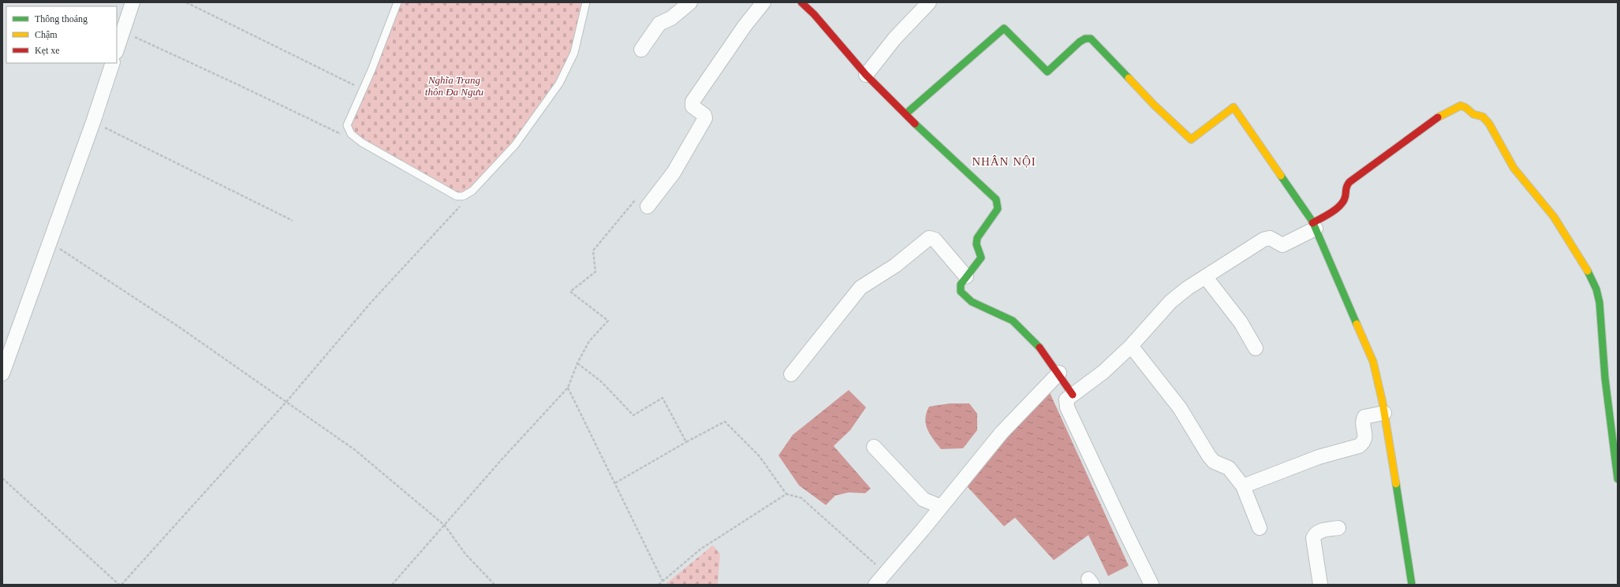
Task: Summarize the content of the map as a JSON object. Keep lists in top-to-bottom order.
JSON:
{
  "districts": ["NHÂN NỘI"],
  "parks": ["Nghĩa Trang thôn Đa Ngưu"],
  "legend": ["Thông thoáng", "Chậm", "Kẹt xe"]
}
